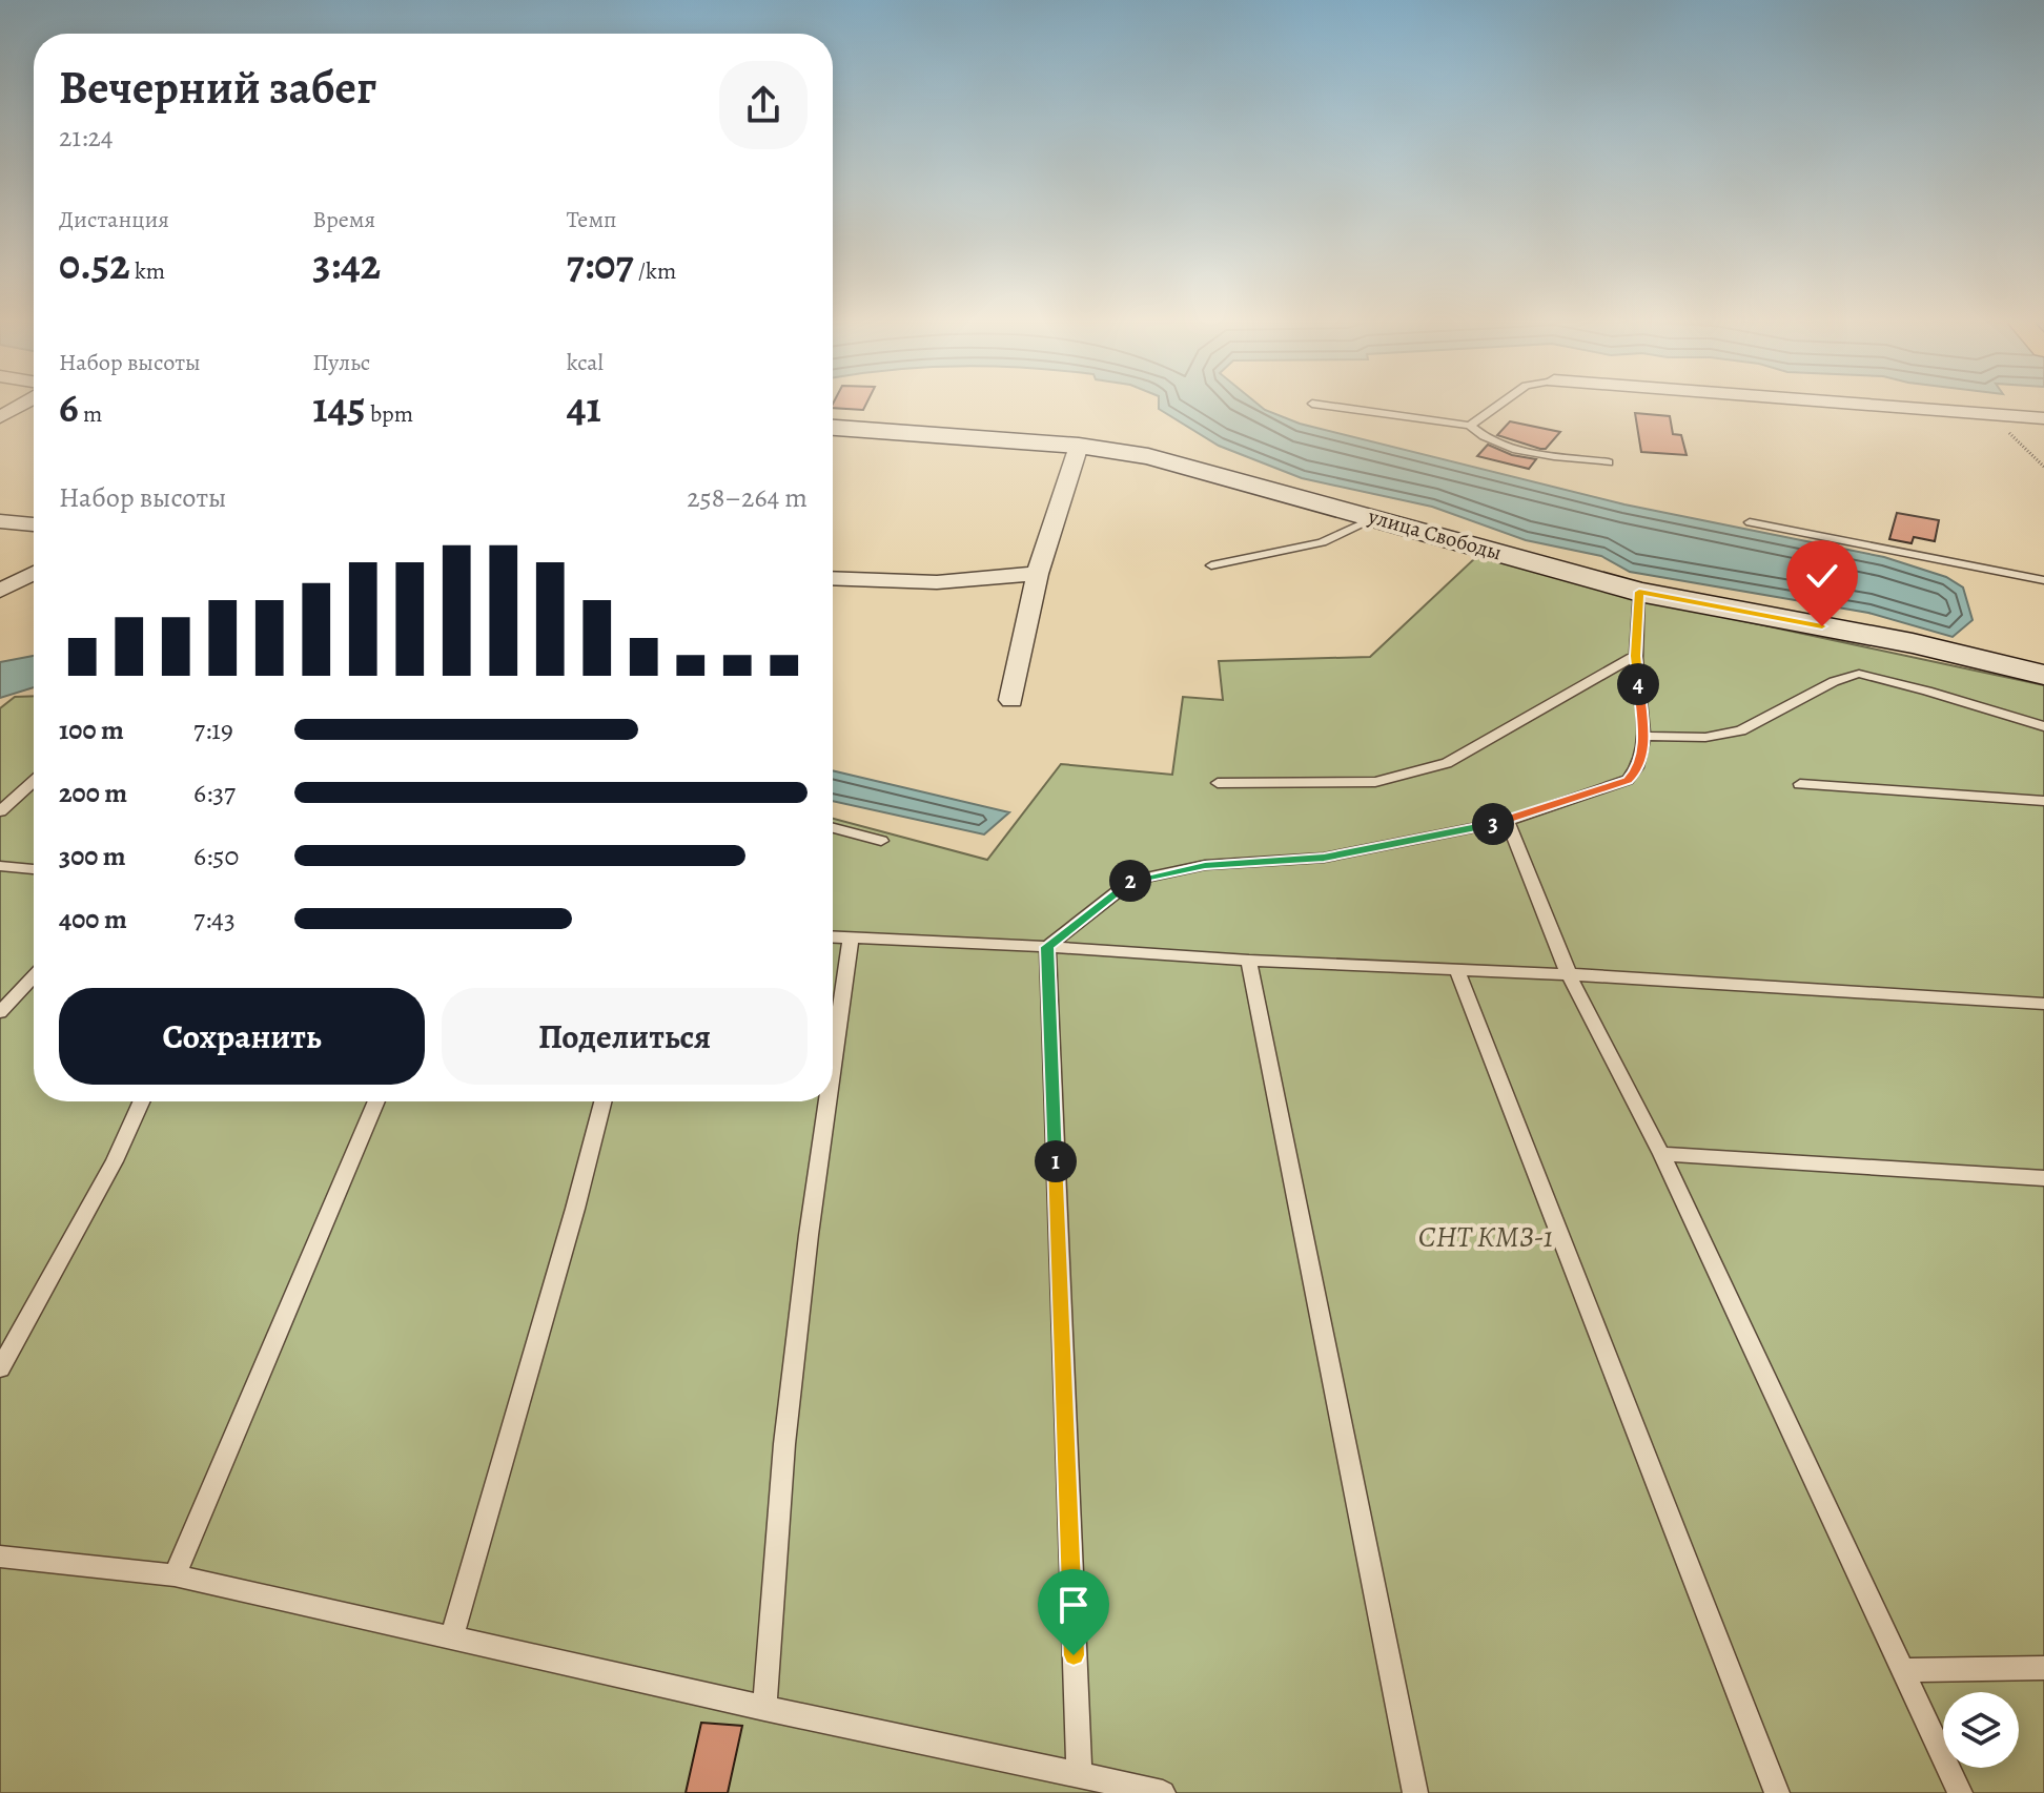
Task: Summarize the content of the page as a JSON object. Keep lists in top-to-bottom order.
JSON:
{
  "streets": {
    "street": ["улица Свободы"]
  },
  "parks": ["СНТ КМЗ-1"],
  "page": {
    "heading": ["Вечерний забег", "21:24"],
    "stats": [
      ["Дистанция", "0.52 km"],
      ["Время", "3:42"],
      ["Темп", "7:07 /km"],
      ["Набор высоты", "6 m"],
      ["Пульс", "145 bpm"],
      ["kcal", "41"]
    ],
    "chart": ["Набор высоты", "258–264 m"],
    "pins": [
      "4",
      "3",
      "2",
      "1"
    ],
    "list": [
      {
        "name": "100 m",
        "note": "7:19"
      },
      {
        "name": "200 m",
        "note": "6:37"
      },
      {
        "name": "300 m",
        "note": "6:50"
      },
      {
        "name": "400 m",
        "note": "7:43"
      }
    ],
    "buttons": ["Сохранить", "Поделиться"]
  }
}
